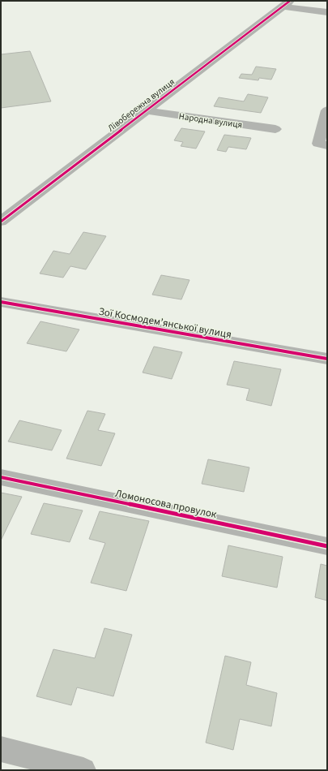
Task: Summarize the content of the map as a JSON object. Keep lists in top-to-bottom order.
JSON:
{
  "streets": {
    "street": [
      "Лівобережна вулиця",
      "Народна вулиця",
      "Зої Космодем’янської вулиця",
      "Ломоносова провулок"
    ]
  },
  "crossings": [
    ["Лівобережна вулиця", "Народна вулиця"]
  ]
}
